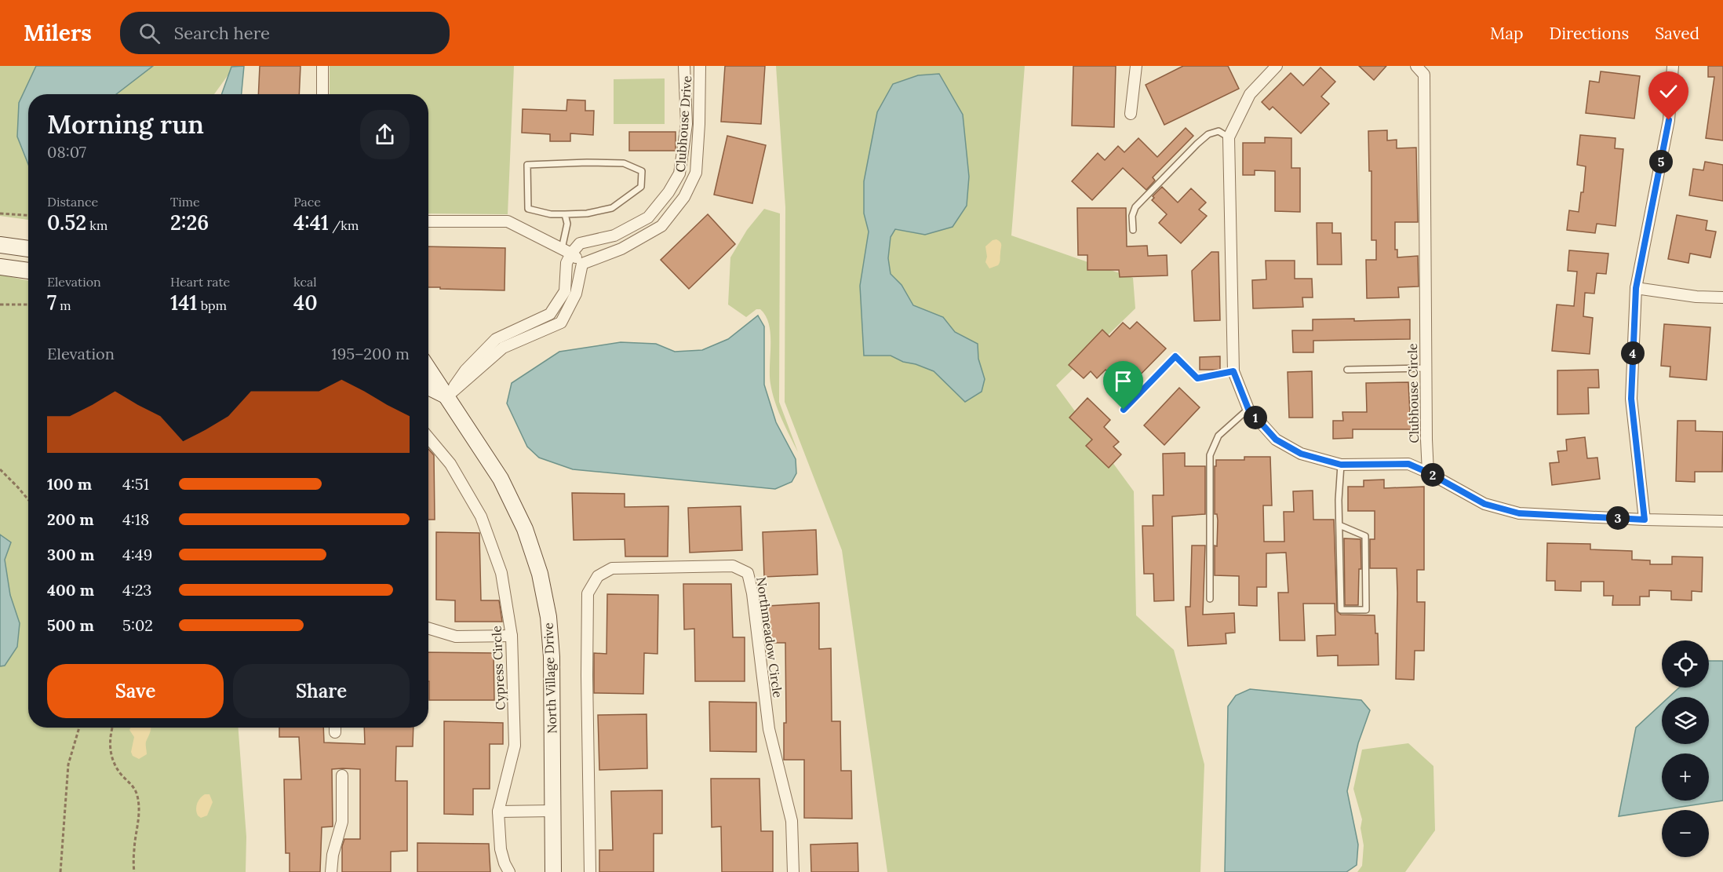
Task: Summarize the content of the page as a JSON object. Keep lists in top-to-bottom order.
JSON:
{
  "streets": {
    "street": [
      "Clubhouse Drive",
      "Clubhouse Circle",
      "Northmeadow Circle",
      "Cypress Circle",
      "North Village Drive"
    ]
  },
  "page": {
    "header": "Milers",
    "search": "Search here",
    "nav": ["Map", "Directions", "Saved"],
    "heading": ["Morning run", "08:07"],
    "pins": [
      "5",
      "4",
      "1",
      "2",
      "3"
    ],
    "stats": [
      ["Distance", "0.52 km"],
      ["Time", "2:26"],
      ["Pace", "4:41 /km"],
      ["Elevation", "7 m"],
      ["Heart rate", "141 bpm"],
      ["kcal", "40"]
    ],
    "chart": ["Elevation", "195–200 m"],
    "list": [
      {
        "name": "100 m",
        "note": "4:51"
      },
      {
        "name": "200 m",
        "note": "4:18"
      },
      {
        "name": "300 m",
        "note": "4:49"
      },
      {
        "name": "400 m",
        "note": "4:23"
      },
      {
        "name": "500 m",
        "note": "5:02"
      }
    ],
    "map_buttons": ["+", "−"],
    "buttons": ["Save", "Share"]
  }
}
